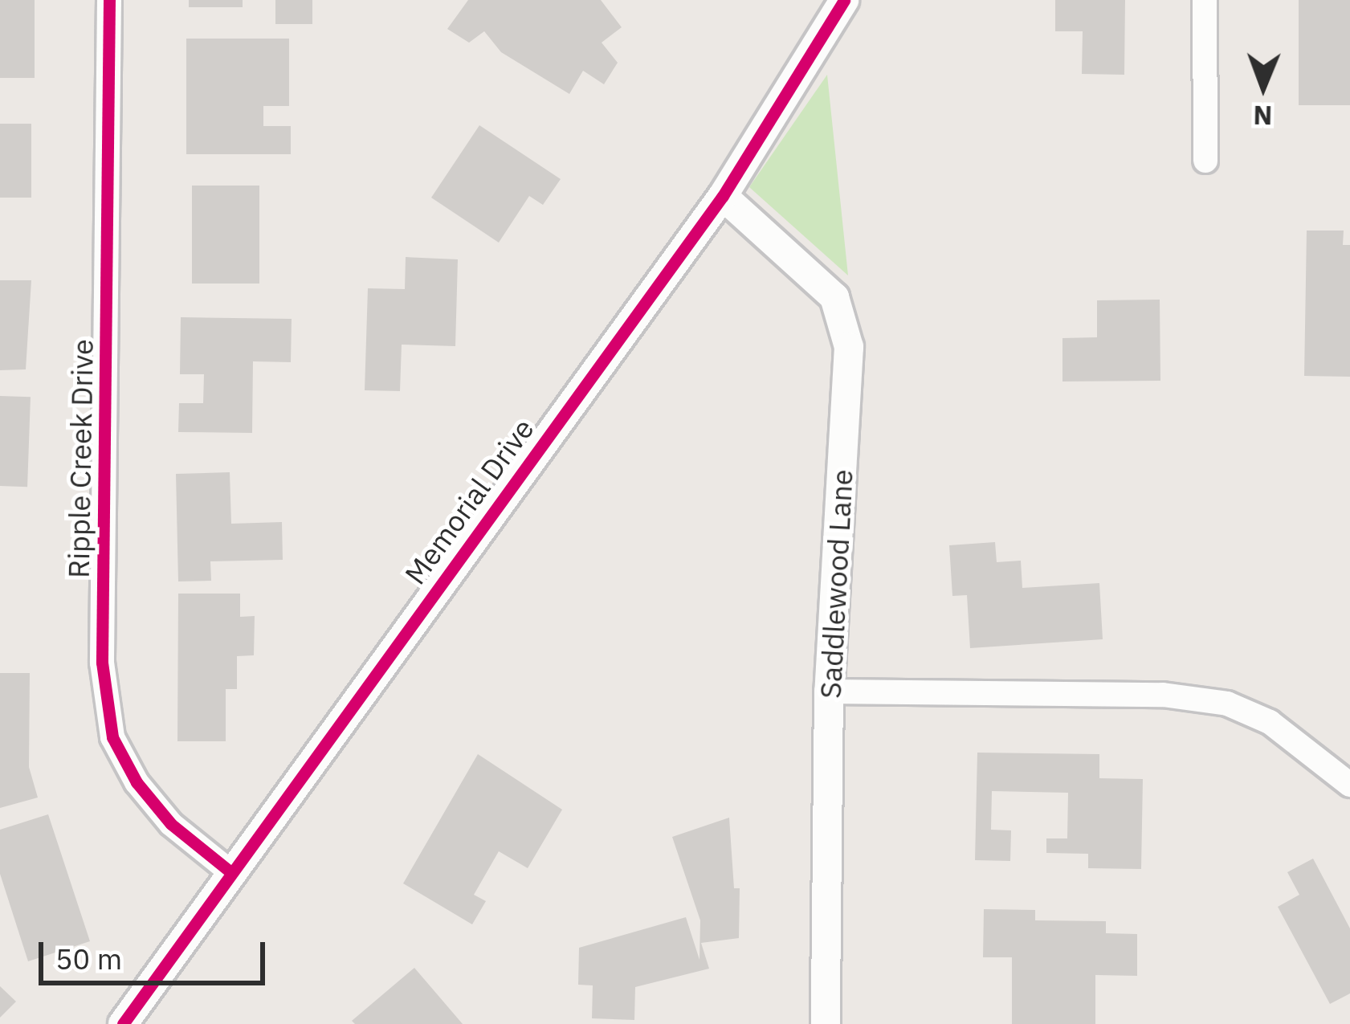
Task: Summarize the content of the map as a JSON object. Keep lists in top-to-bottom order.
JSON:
{
  "streets": {
    "street": ["Ripple Creek Drive", "Memorial Drive", "Saddlewood Lane"]
  },
  "crossings": [
    ["Ripple Creek Drive", "Memorial Drive"],
    ["Memorial Drive", "Saddlewood Lane"]
  ],
  "scale_bar": "50 m",
  "north": "bottom"
}
